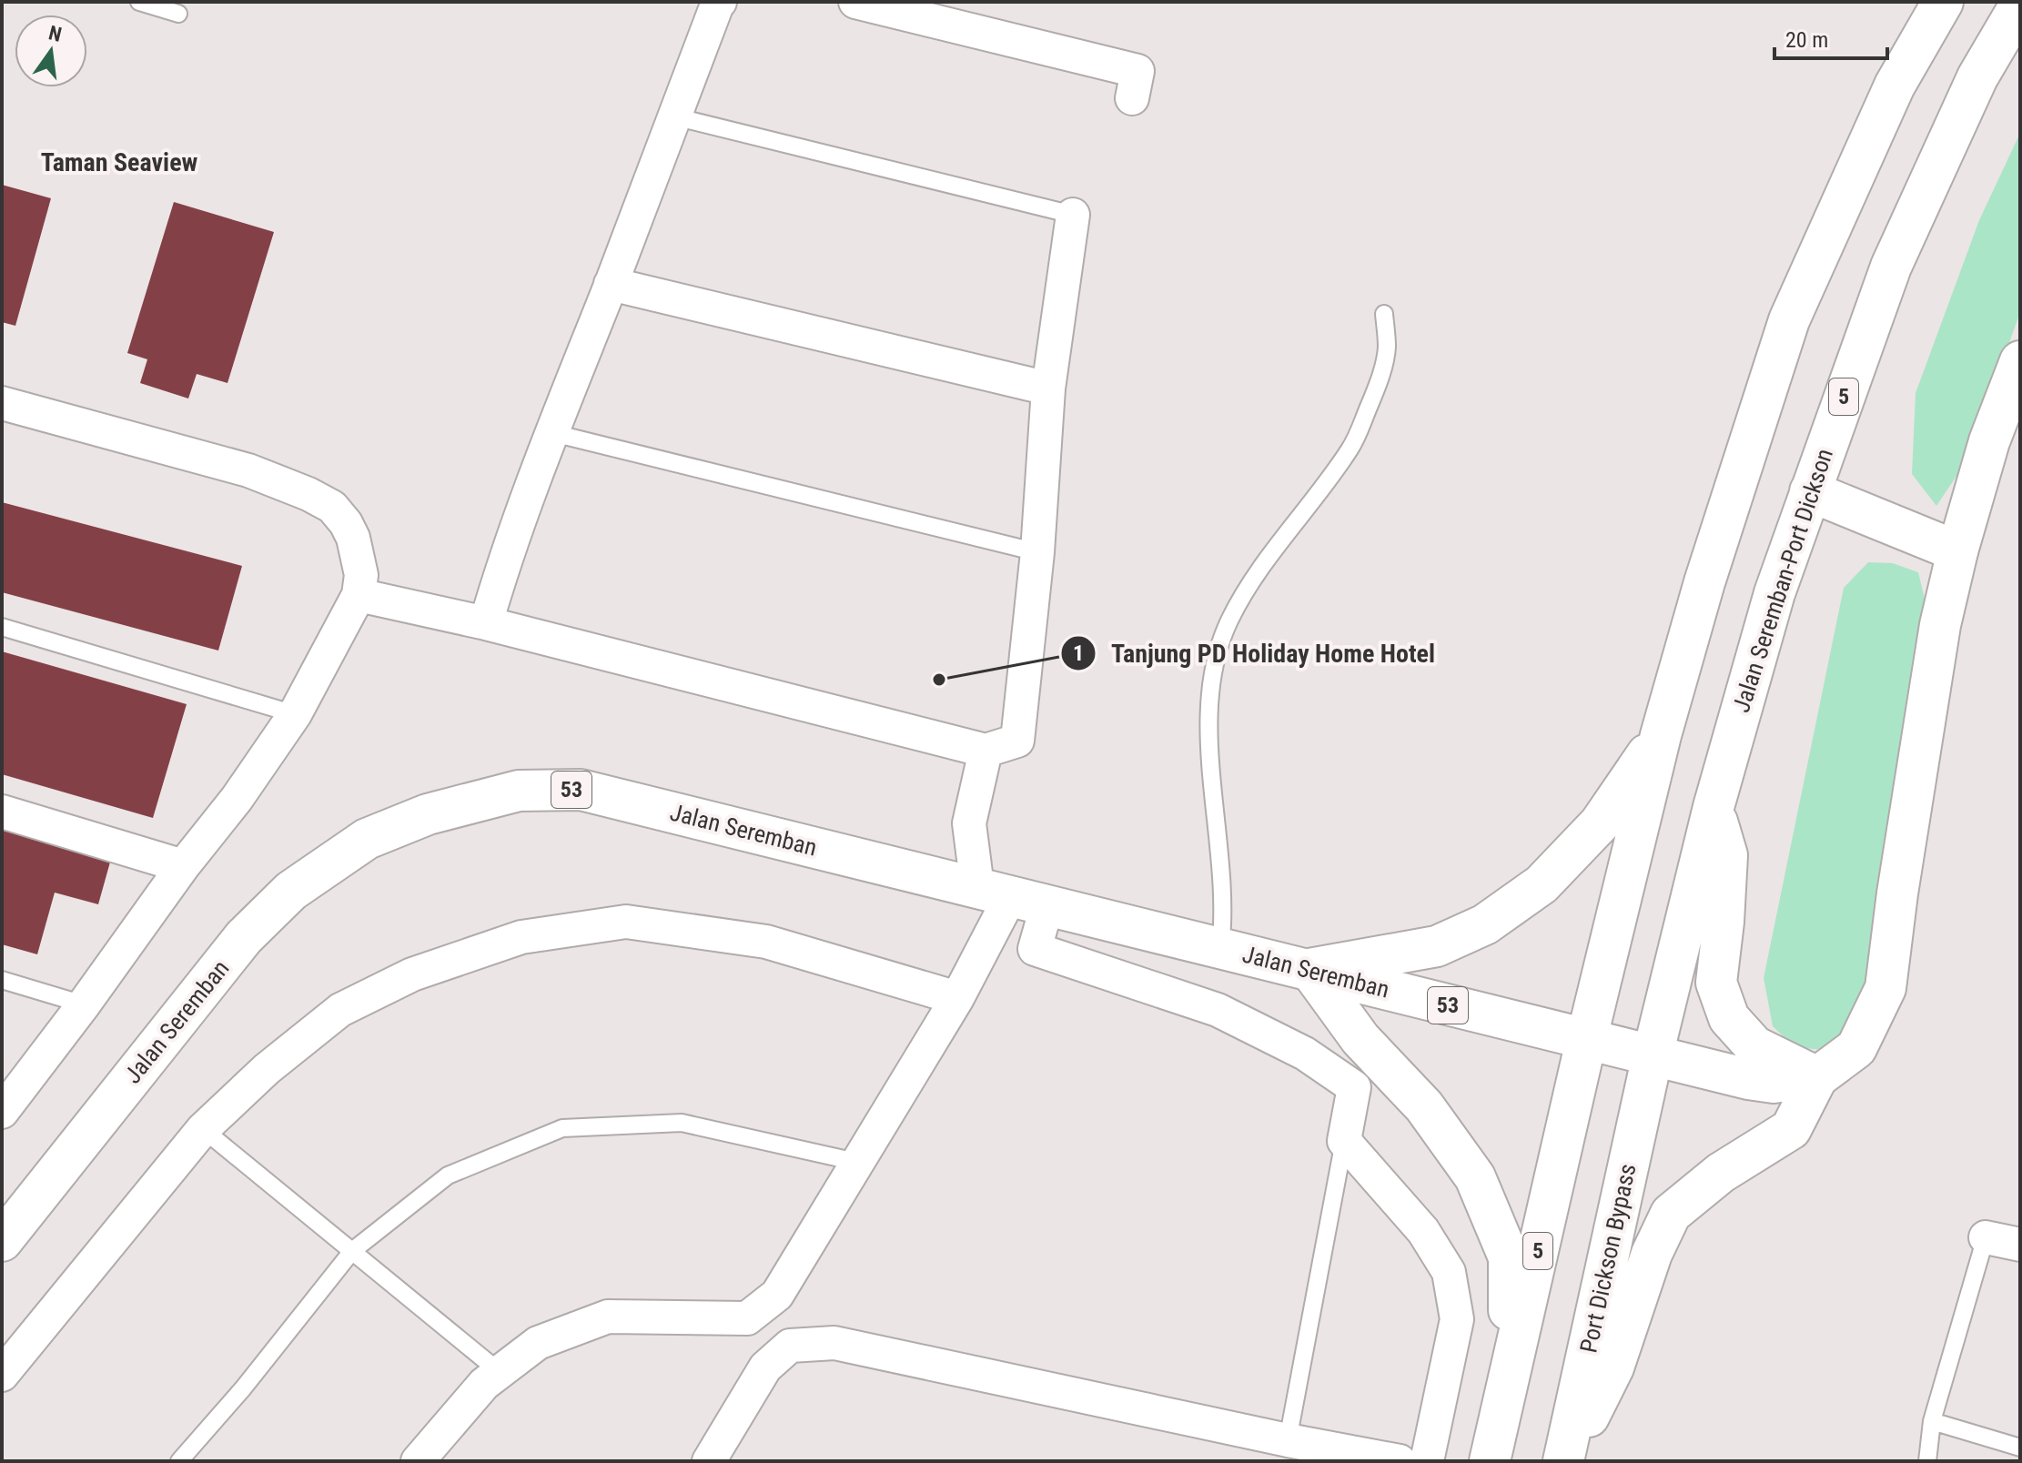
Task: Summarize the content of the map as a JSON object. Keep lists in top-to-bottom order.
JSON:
{
  "streets": {
    "main road": [
      "5",
      "Jalan Seremban-Port Dickson",
      "53",
      "Jalan Seremban",
      "Port Dickson Bypass"
    ]
  },
  "crossings": [
    ["5", "Jalan Seremban"],
    ["Jalan Seremban-Port Dickson", "Jalan Seremban"],
    ["Jalan Seremban-Port Dickson", "Port Dickson Bypass"],
    ["Jalan Seremban", "Port Dickson Bypass"]
  ],
  "districts": ["Taman Seaview"],
  "places": ["Tanjung PD Holiday Home Hotel"],
  "scale_bar": "20 m",
  "north": "top"
}
